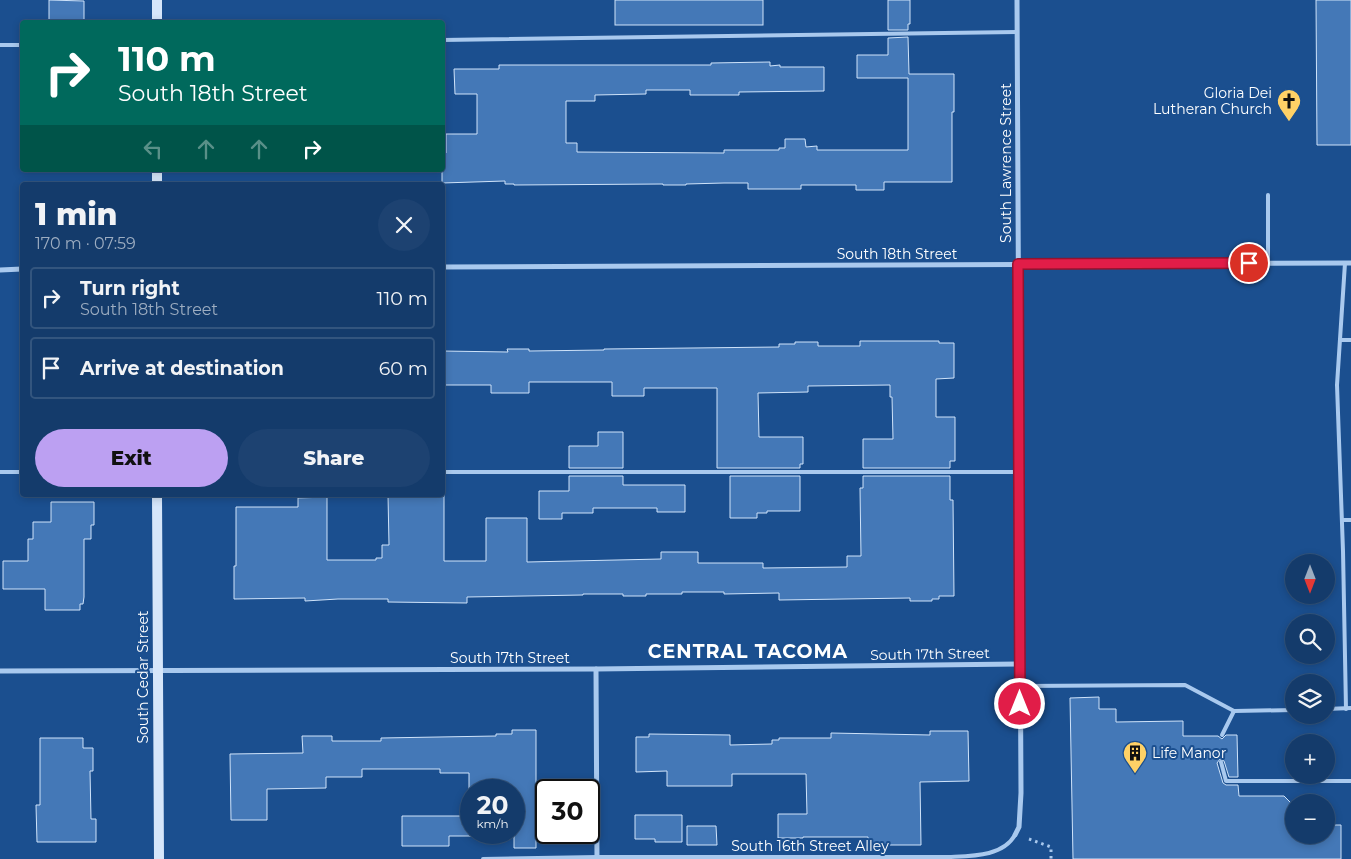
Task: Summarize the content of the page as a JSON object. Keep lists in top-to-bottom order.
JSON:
{
  "streets": {
    "main road": ["South Cedar Street"],
    "street": ["South Lawrence Street", "South 18th Street", "South 17th Street"],
    "lane": ["South 16th Street Alley"]
  },
  "crossings": [
    ["South Lawrence Street", "South 18th Street"],
    ["South Lawrence Street", "South 17th Street"],
    ["South Lawrence Street", "South 16th Street Alley"],
    ["South 17th Street", "South Cedar Street"]
  ],
  "districts": ["CENTRAL TACOMA"],
  "places": {
    "church": ["Gloria Dei Lutheran Church"],
    "building": ["Life Manor"]
  },
  "north": "bottom",
  "page": {
    "turn": ["110 m", "South 18th Street"],
    "heading": ["1 min", "170 m · 07:59"],
    "list": [
      {
        "name": "Turn right",
        "note": "South 18th Street",
        "value": "110 m"
      },
      {
        "name": "Arrive at destination",
        "value": "60 m"
      }
    ],
    "buttons": ["Exit", "Share"],
    "map_buttons": ["+", "−"],
    "speed": "20 km/h",
    "limit": "30"
  }
}
